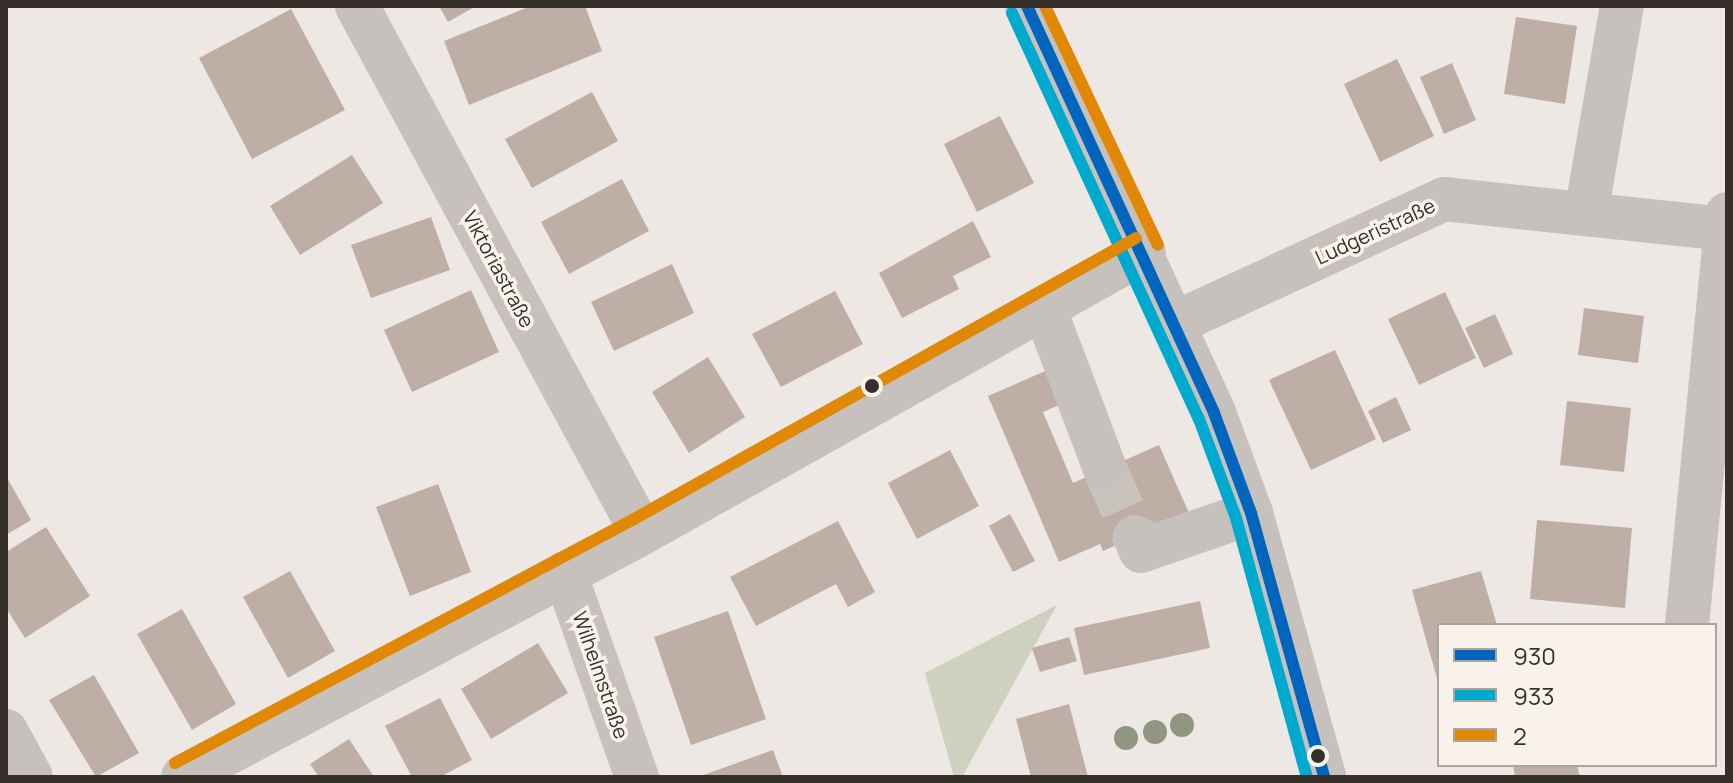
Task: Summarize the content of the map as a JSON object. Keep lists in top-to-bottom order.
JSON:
{
  "streets": {
    "street": ["Ludgeristraße", "Viktoriastraße", "Wilhelmstraße"]
  },
  "lines": ["transit line 930", "transit line 2", "transit line 933"],
  "legend": ["930", "933", "2"]
}
